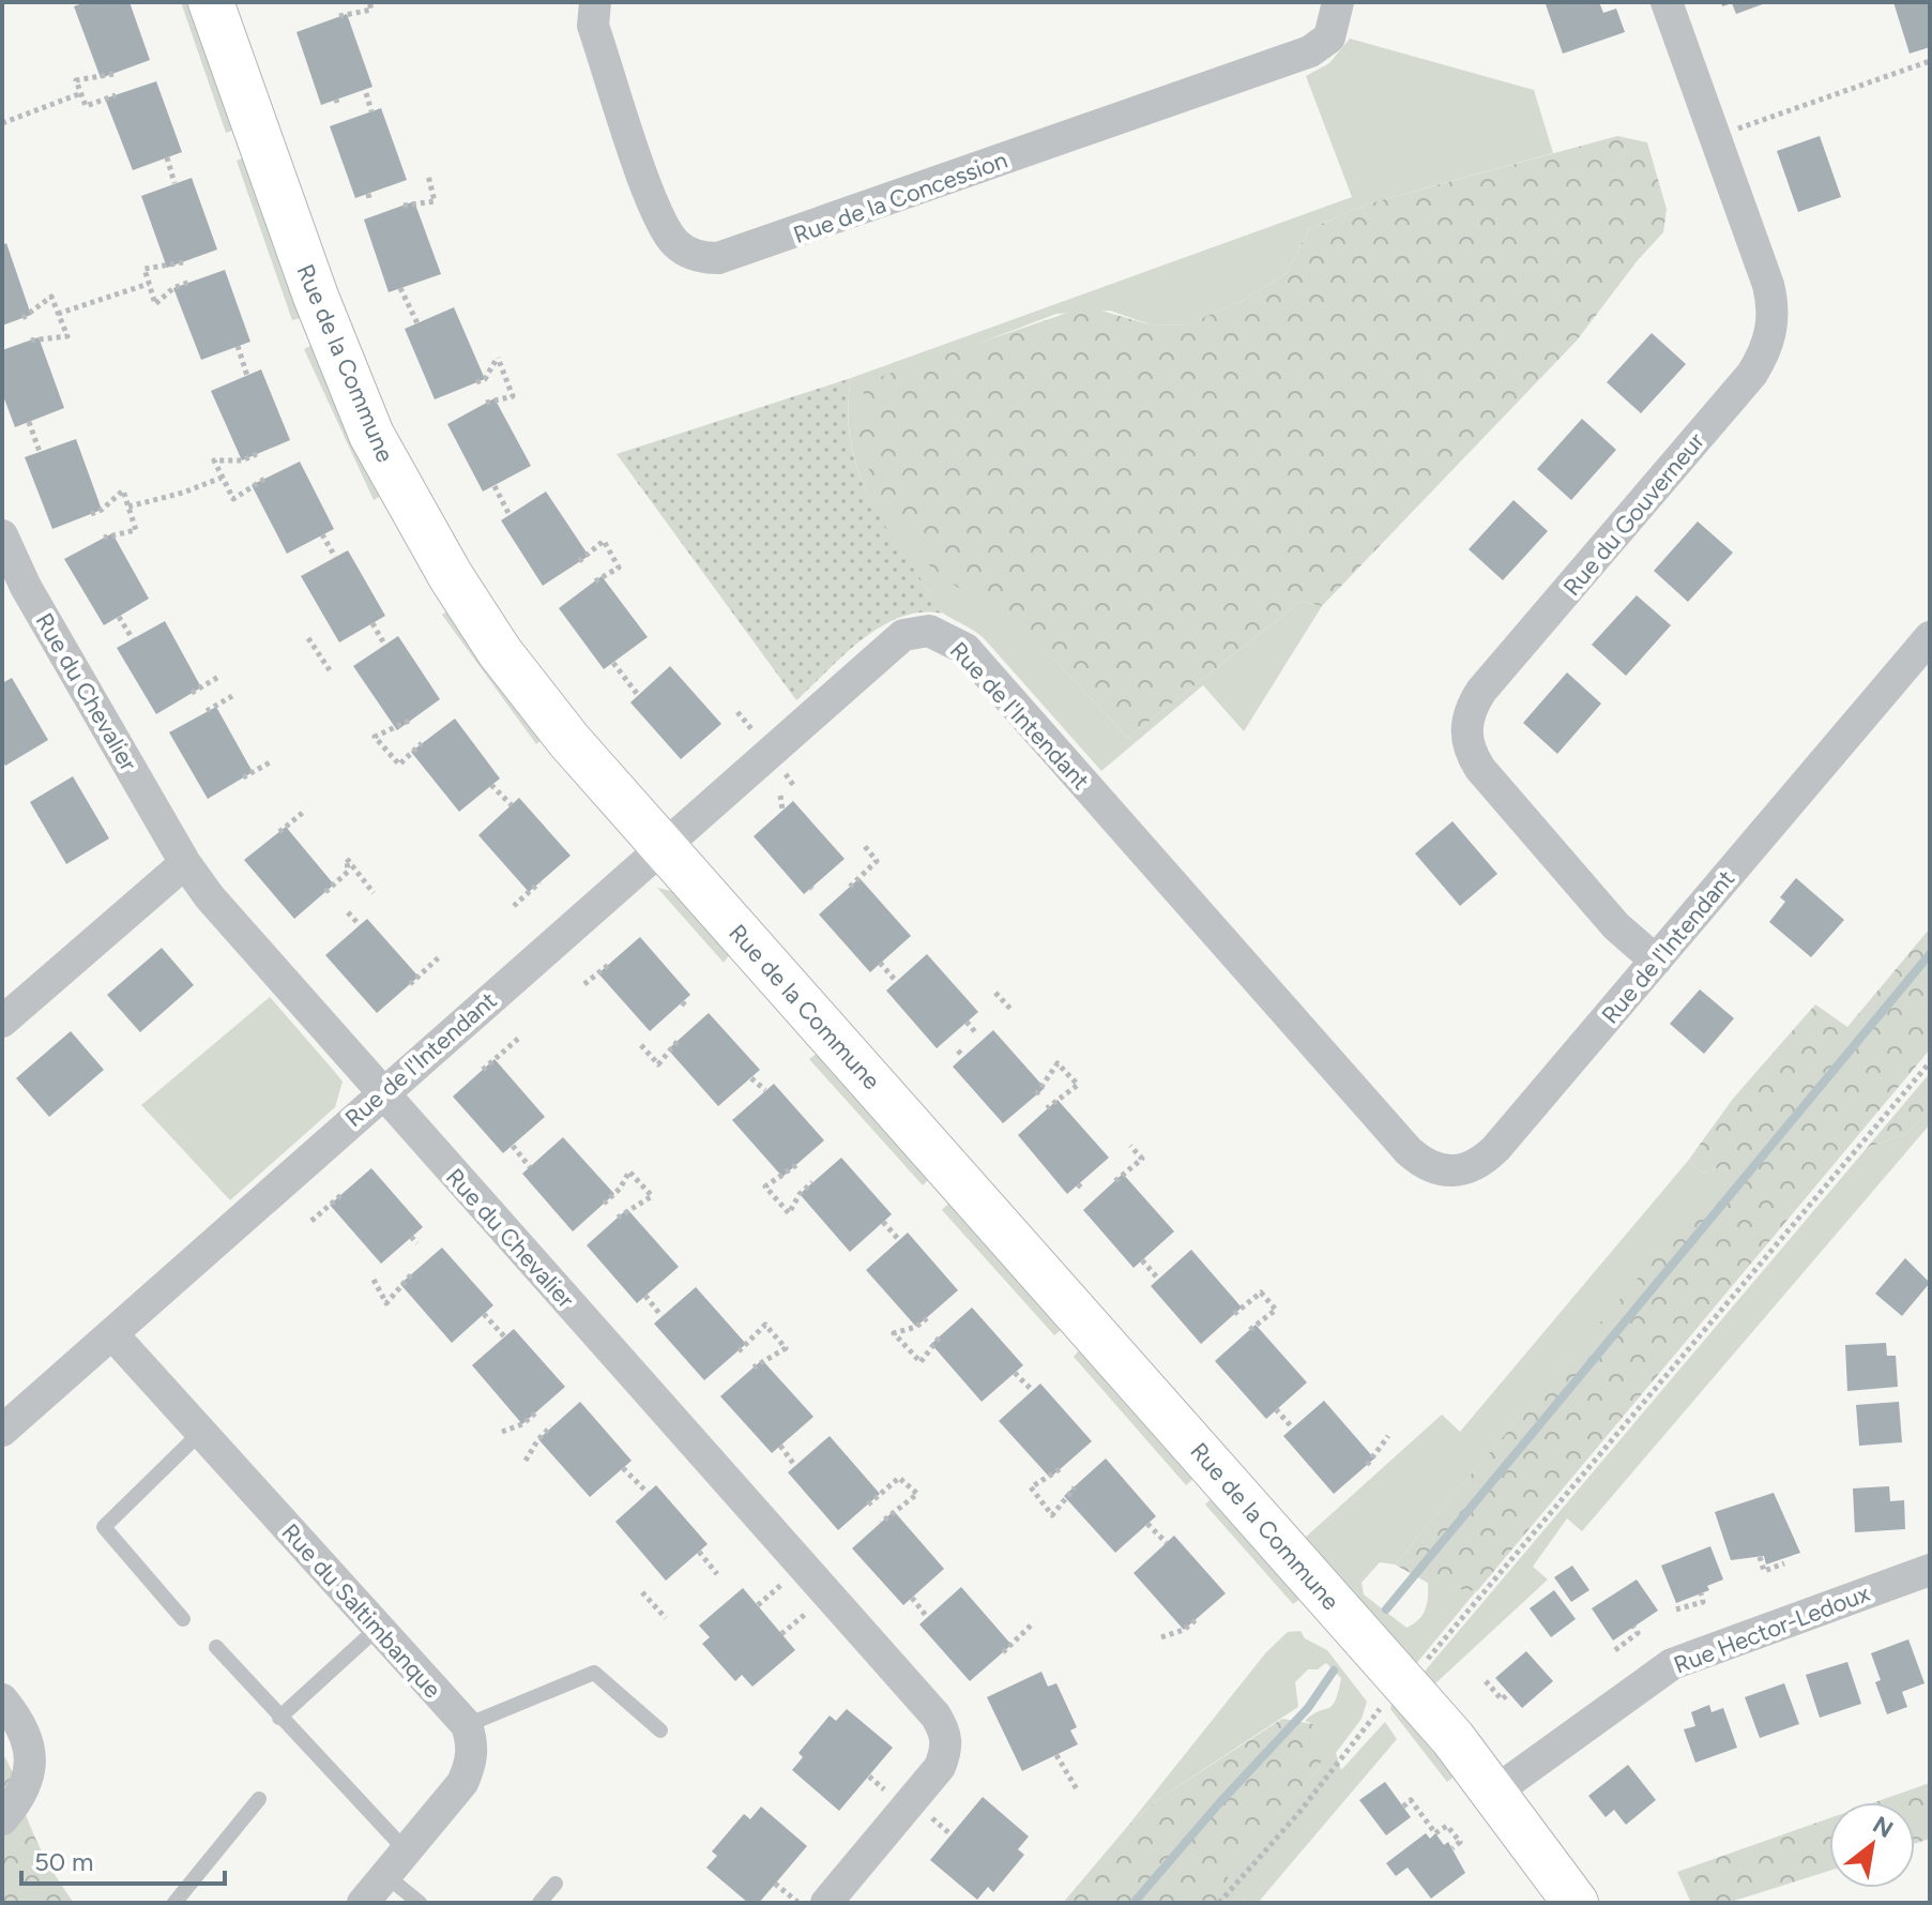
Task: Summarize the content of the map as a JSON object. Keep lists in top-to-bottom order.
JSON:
{
  "streets": {
    "street": [
      "Rue de la Concession",
      "Rue de la Commune",
      "Rue du Gouverneur",
      "Rue du Chevalier",
      "Rue de l'Intendant",
      "Rue du Saltimbanque",
      "Rue Hector-Ledoux"
    ]
  },
  "crossings": [
    ["Rue de la Commune", "Rue de l'Intendant"],
    ["Rue de la Commune", "Rue Hector-Ledoux"],
    ["Rue du Gouverneur", "Rue de l'Intendant"],
    ["Rue du Chevalier", "Rue de l'Intendant"],
    ["Rue de l'Intendant", "Rue du Saltimbanque"]
  ],
  "scale_bar": "50 m",
  "north": "top right"
}
